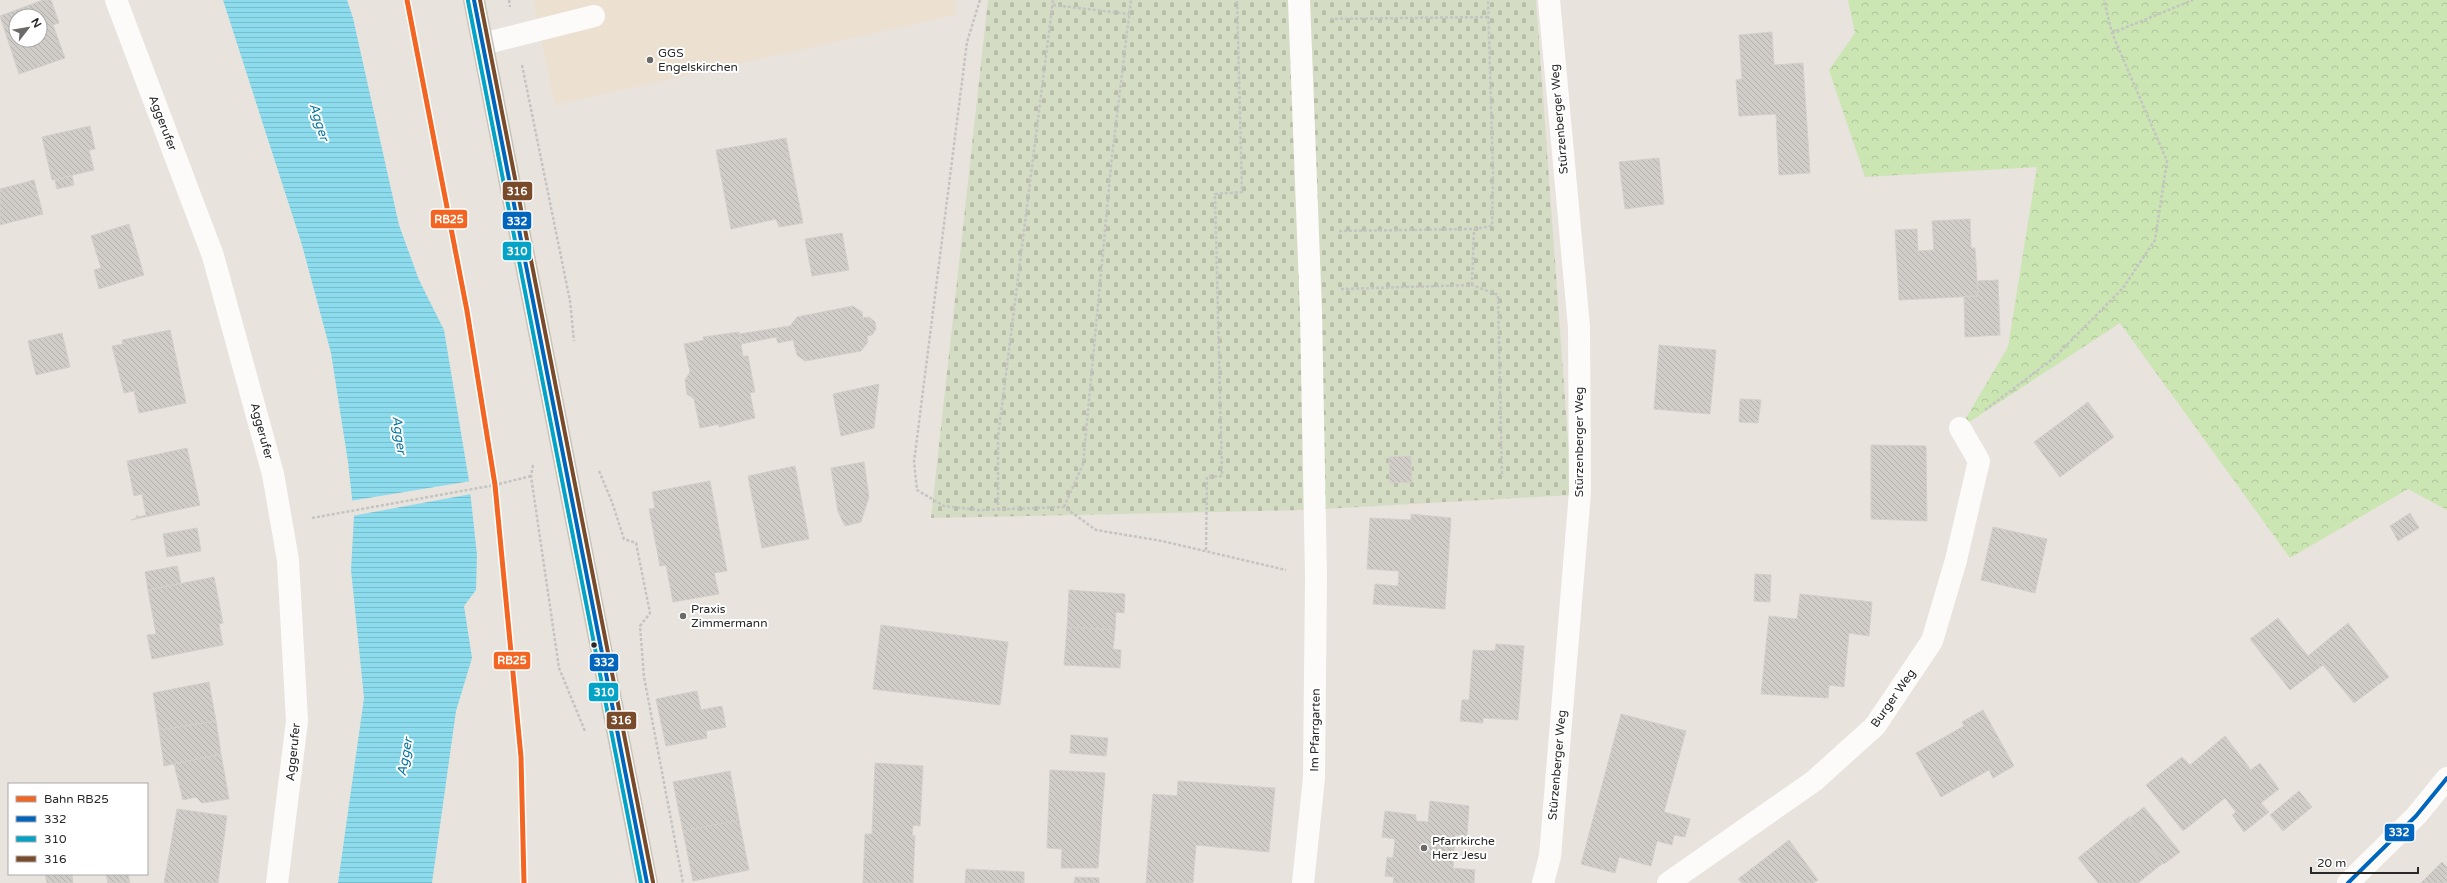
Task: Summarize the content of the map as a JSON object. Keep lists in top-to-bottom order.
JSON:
{
  "streets": {
    "street": [
      "Stürzenberger Weg",
      "Aggerufer",
      "Burger Weg",
      "Im Pfarrgarten"
    ]
  },
  "water": ["Agger"],
  "places": ["GGS Engelskirchen", "Praxis Zimmermann", "Pfarrkirche Herz Jesu"],
  "lines": [
    "rail line RB25",
    "transit line 332",
    "transit line 316",
    "transit line 310"
  ],
  "legend": [
    "Bahn RB25",
    "332",
    "310",
    "316"
  ],
  "scale_bar": "20 m",
  "north": "top right"
}
